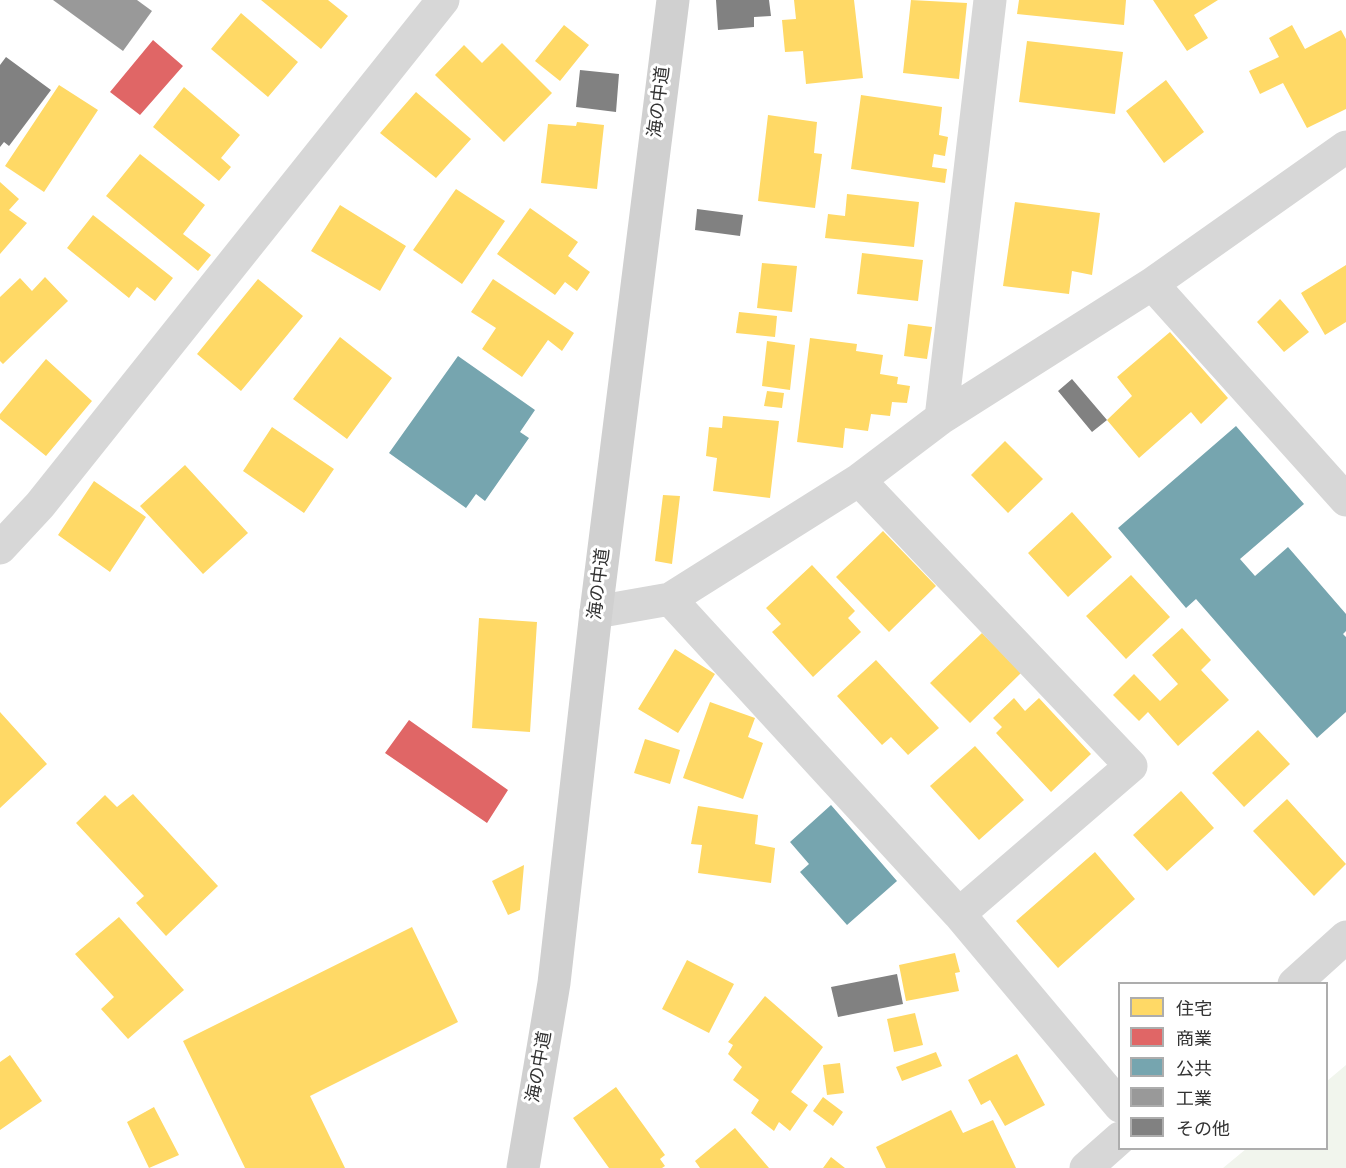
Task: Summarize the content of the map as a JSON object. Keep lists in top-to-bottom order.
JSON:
{
  "streets": {
    "street": ["海の中道"]
  },
  "legend": [
    "住宅",
    "商業",
    "公共",
    "工業",
    "その他"
  ]
}
